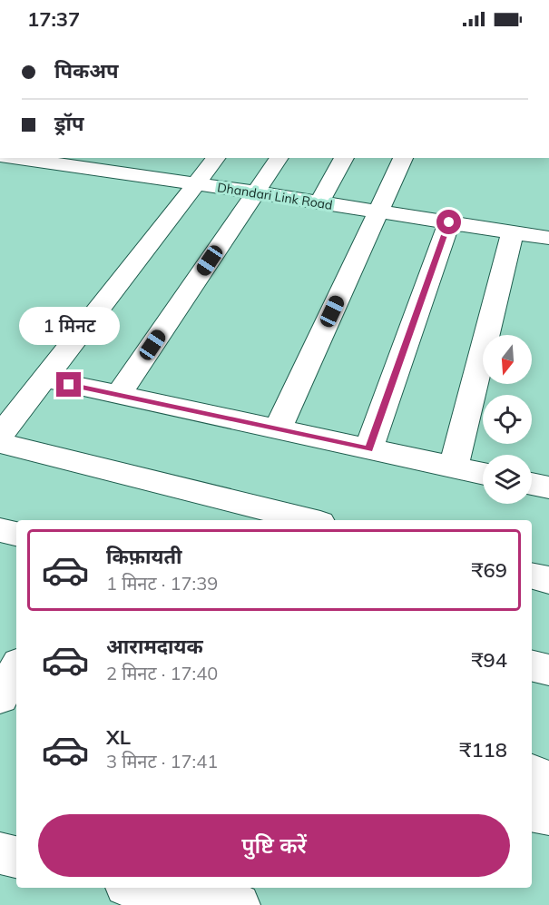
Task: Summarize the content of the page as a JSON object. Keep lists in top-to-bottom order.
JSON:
{
  "streets": {
    "street": ["Dhandari Link Road"]
  },
  "north": "bottom",
  "page": {
    "status": "17:37",
    "banner": ["पिकअप", "ड्रॉप"],
    "bubble": "1 मिनट",
    "list": [
      {
        "name": "किफ़ायती",
        "note": "1 मिनट · 17:39",
        "value": "₹69"
      },
      {
        "name": "आरामदायक",
        "note": "2 मिनट · 17:40",
        "value": "₹94"
      },
      {
        "name": "XL",
        "note": "3 मिनट · 17:41",
        "value": "₹118"
      }
    ],
    "buttons": "पुष्टि करें"
  }
}
